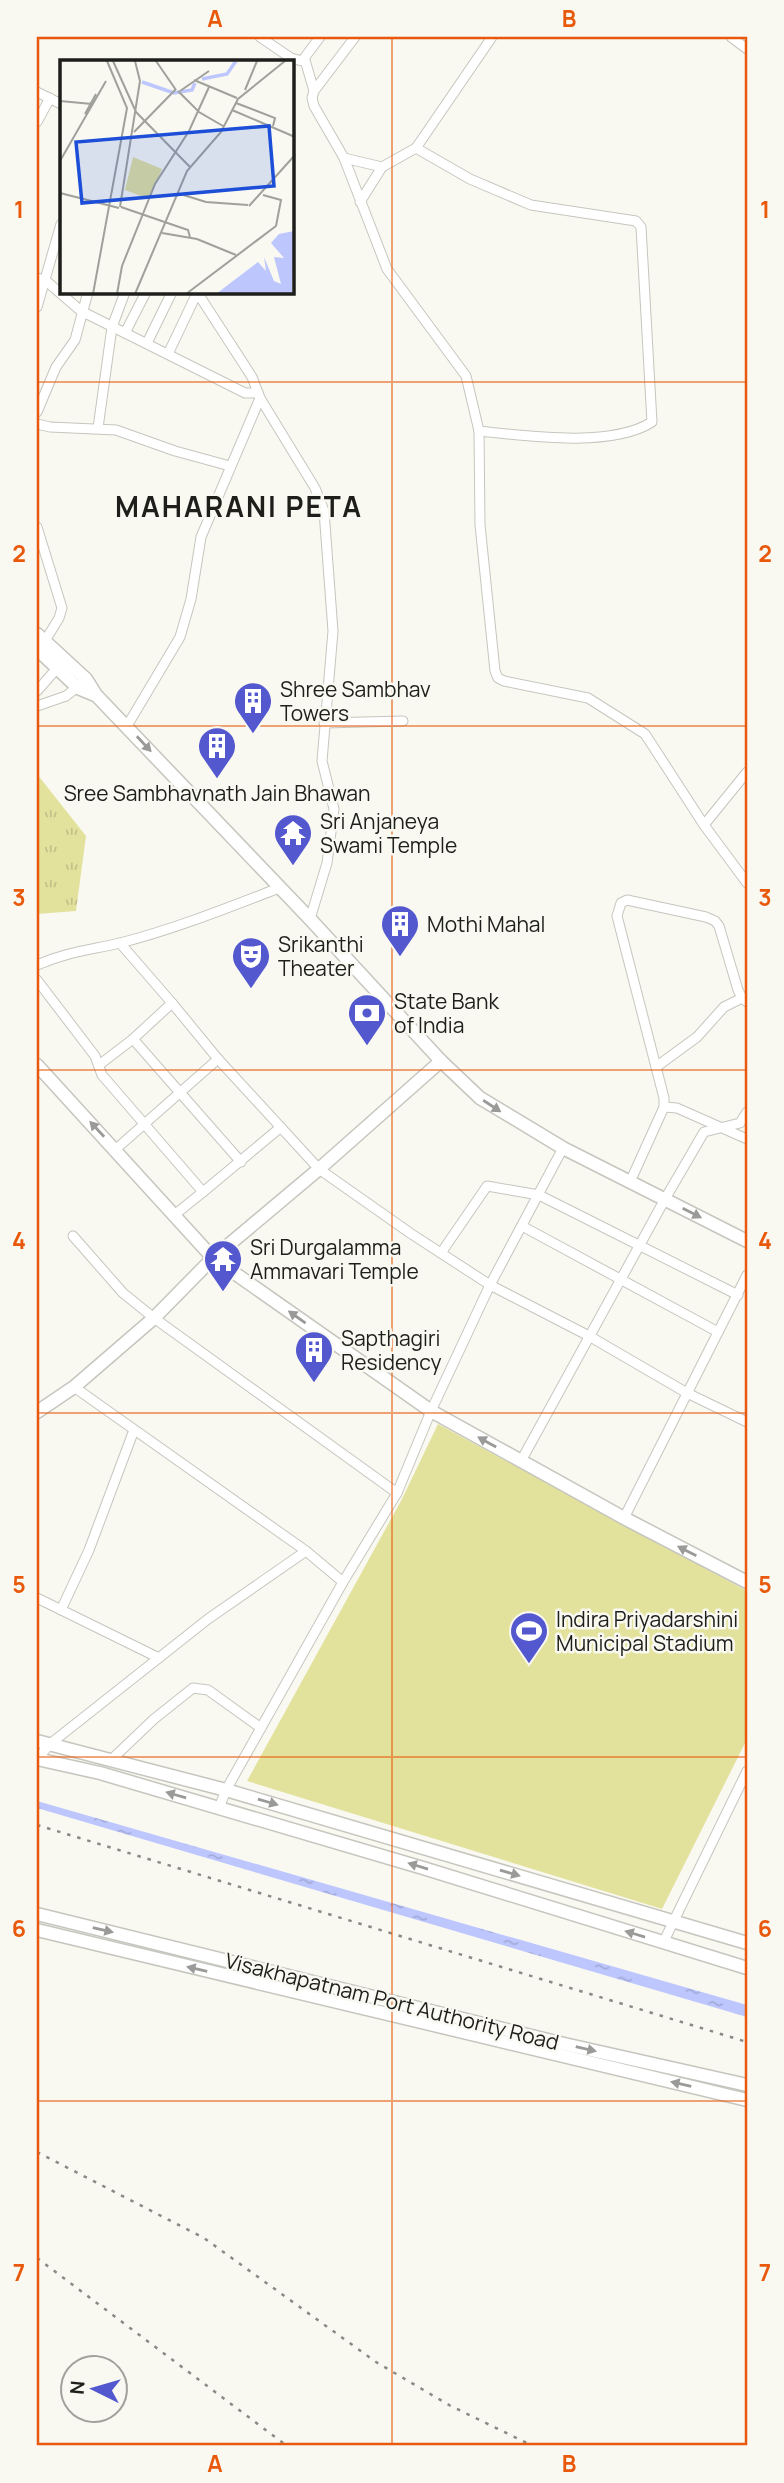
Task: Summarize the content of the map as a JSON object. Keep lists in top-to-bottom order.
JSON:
{
  "streets": {
    "main road": ["Visakhapatnam Port Authority Road"]
  },
  "districts": ["MAHARANI PETA"],
  "places": {
    "building": [
      "Shree Sambhav Towers",
      "Sree Sambhavnath Jain Bhawan",
      "Mothi Mahal",
      "Sapthagiri Residency"
    ],
    "temple": ["Sri Anjaneya Swami Temple", "Sri Durgalamma Ammavari Temple"],
    "theatre": ["Srikanthi Theater"],
    "bank": ["State Bank of India"],
    "sports": ["Indira Priyadarshini Municipal Stadium"]
  },
  "north": "left",
  "grid": {
    "columns": ["A", "B"],
    "rows": [
      "1",
      "2",
      "3",
      "4",
      "5",
      "6",
      "7"
    ]
  }
}
